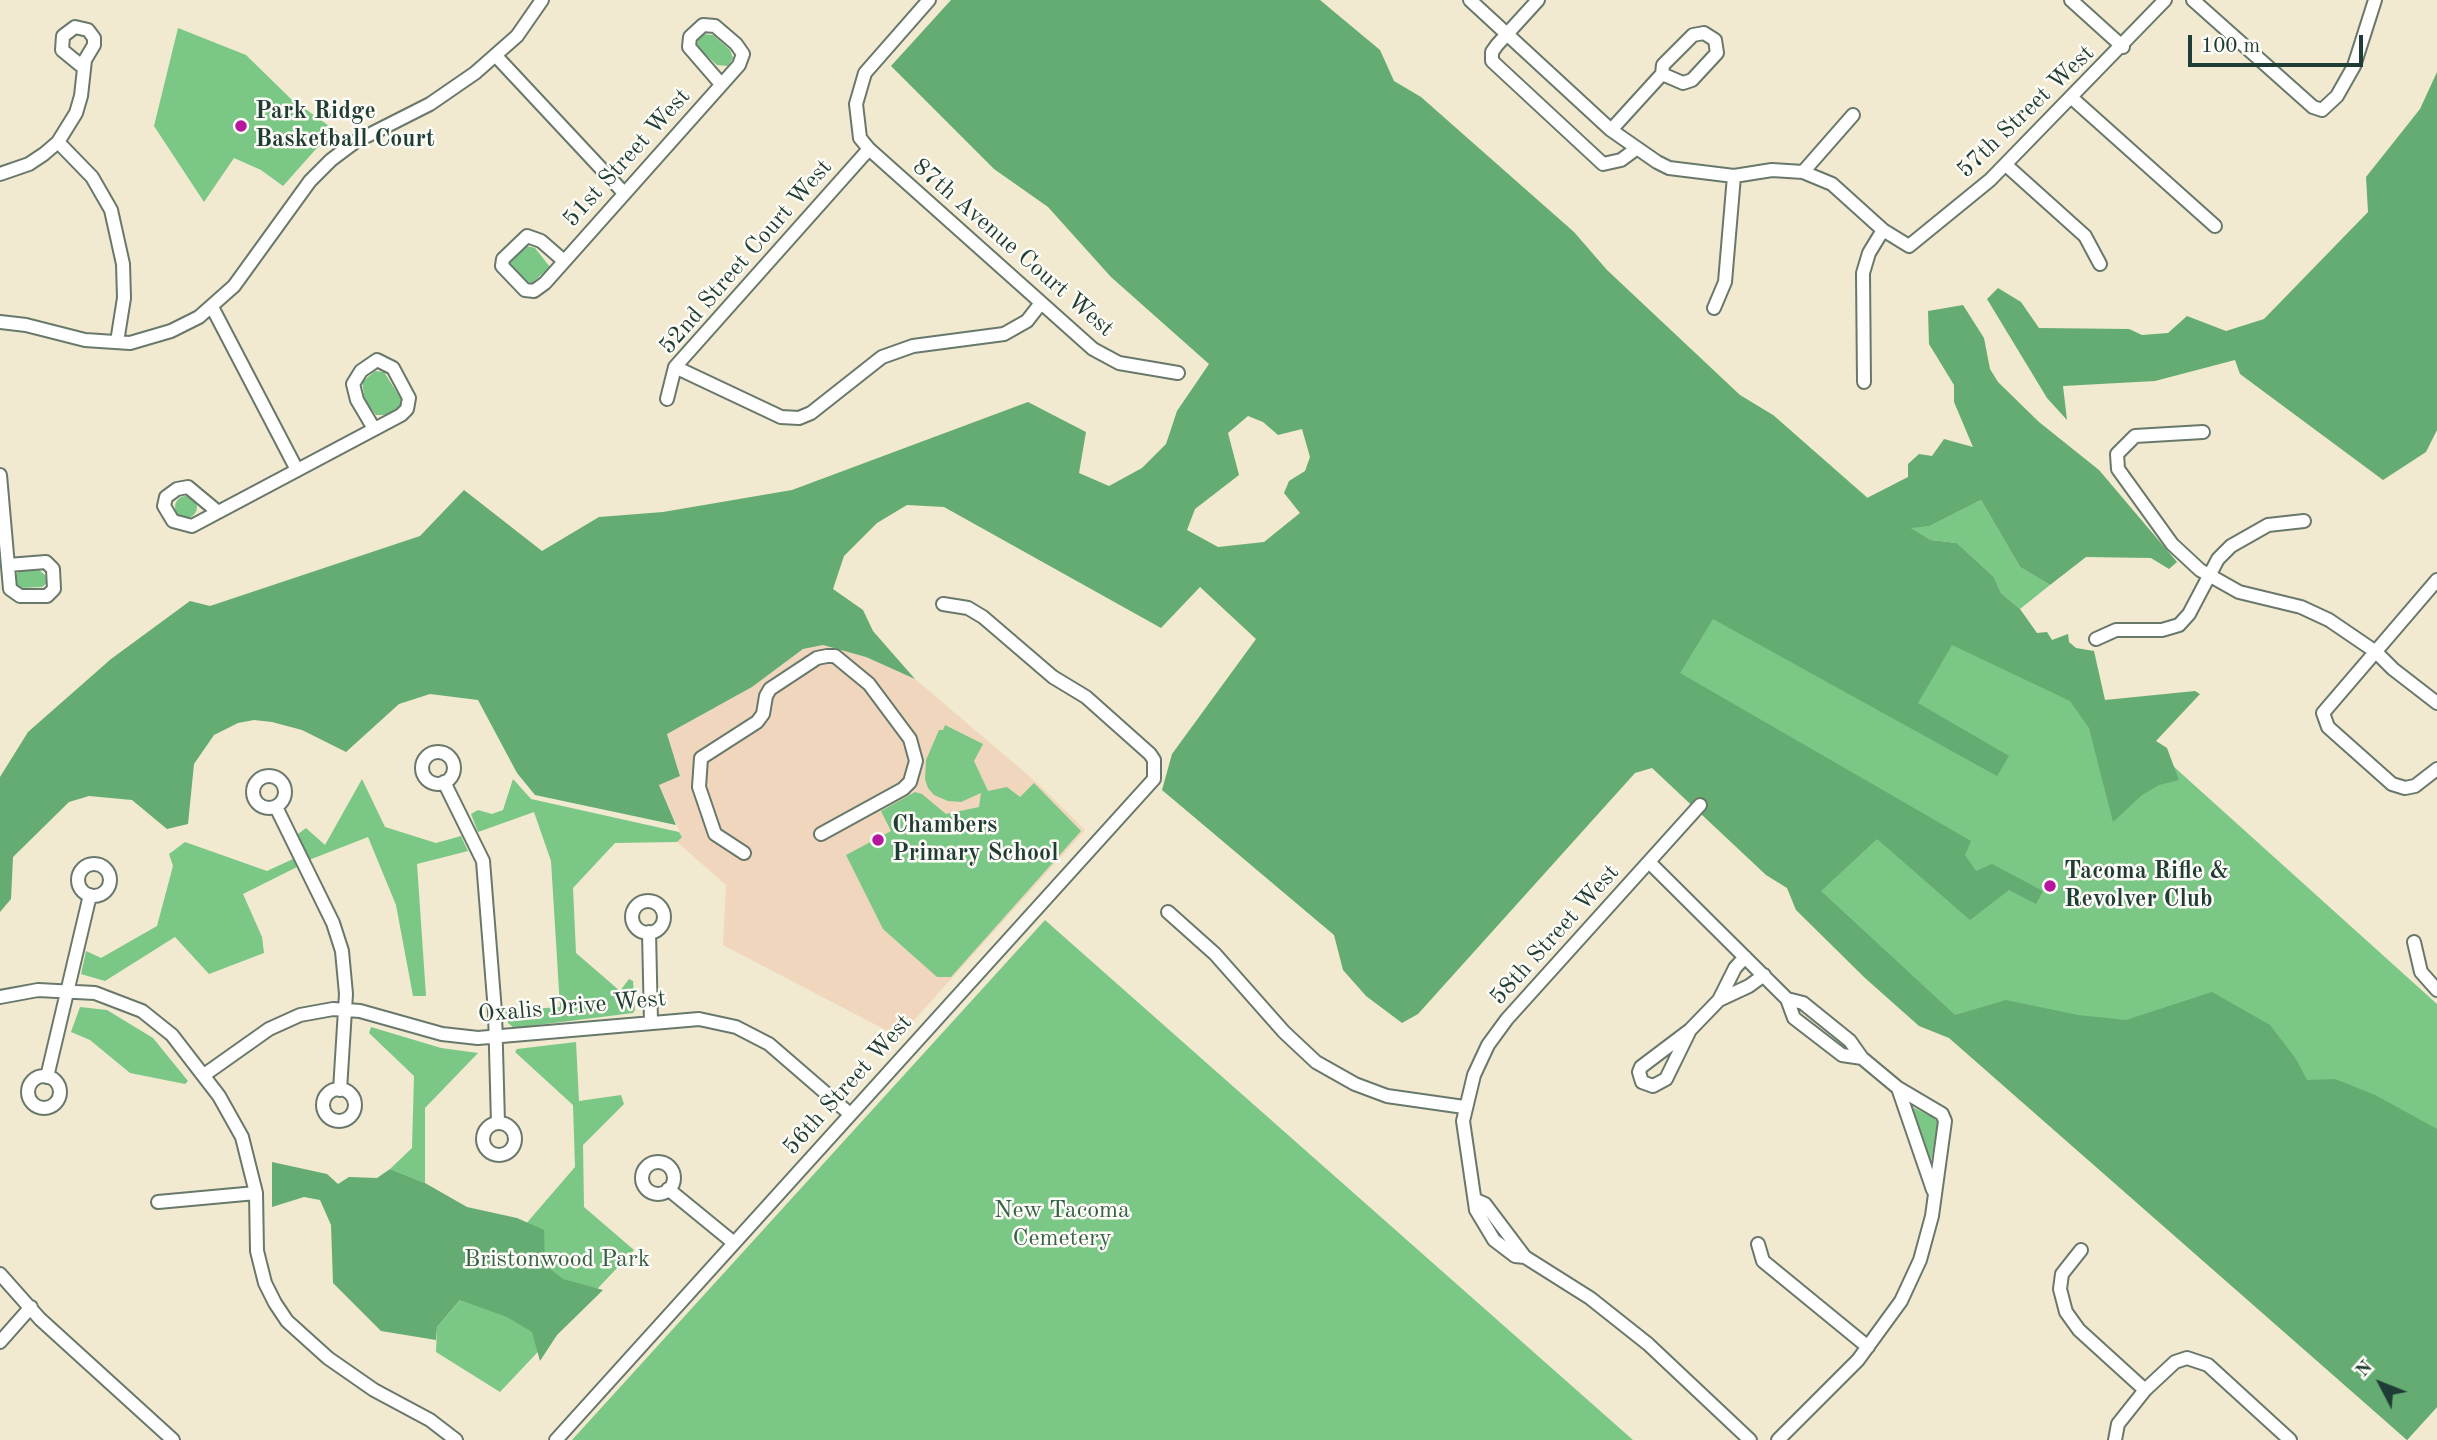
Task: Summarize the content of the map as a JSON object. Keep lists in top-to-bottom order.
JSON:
{
  "streets": {
    "street": [
      "57th Street West",
      "51st Street West",
      "87th Avenue Court West",
      "52nd Street Court West",
      "58th Street West",
      "Oxalis Drive West",
      "56th Street West"
    ]
  },
  "crossings": [
    ["87th Avenue Court West", "52nd Street Court West"],
    ["Oxalis Drive West", "56th Street West"]
  ],
  "parks": ["New Tacoma Cemetery", "Bristonwood Park"],
  "places": ["Park Ridge Basketball Court", "Chambers Primary School", "Tacoma Rifle & Revolver Club"],
  "scale_bar": "100 m",
  "north": "top left"
}
